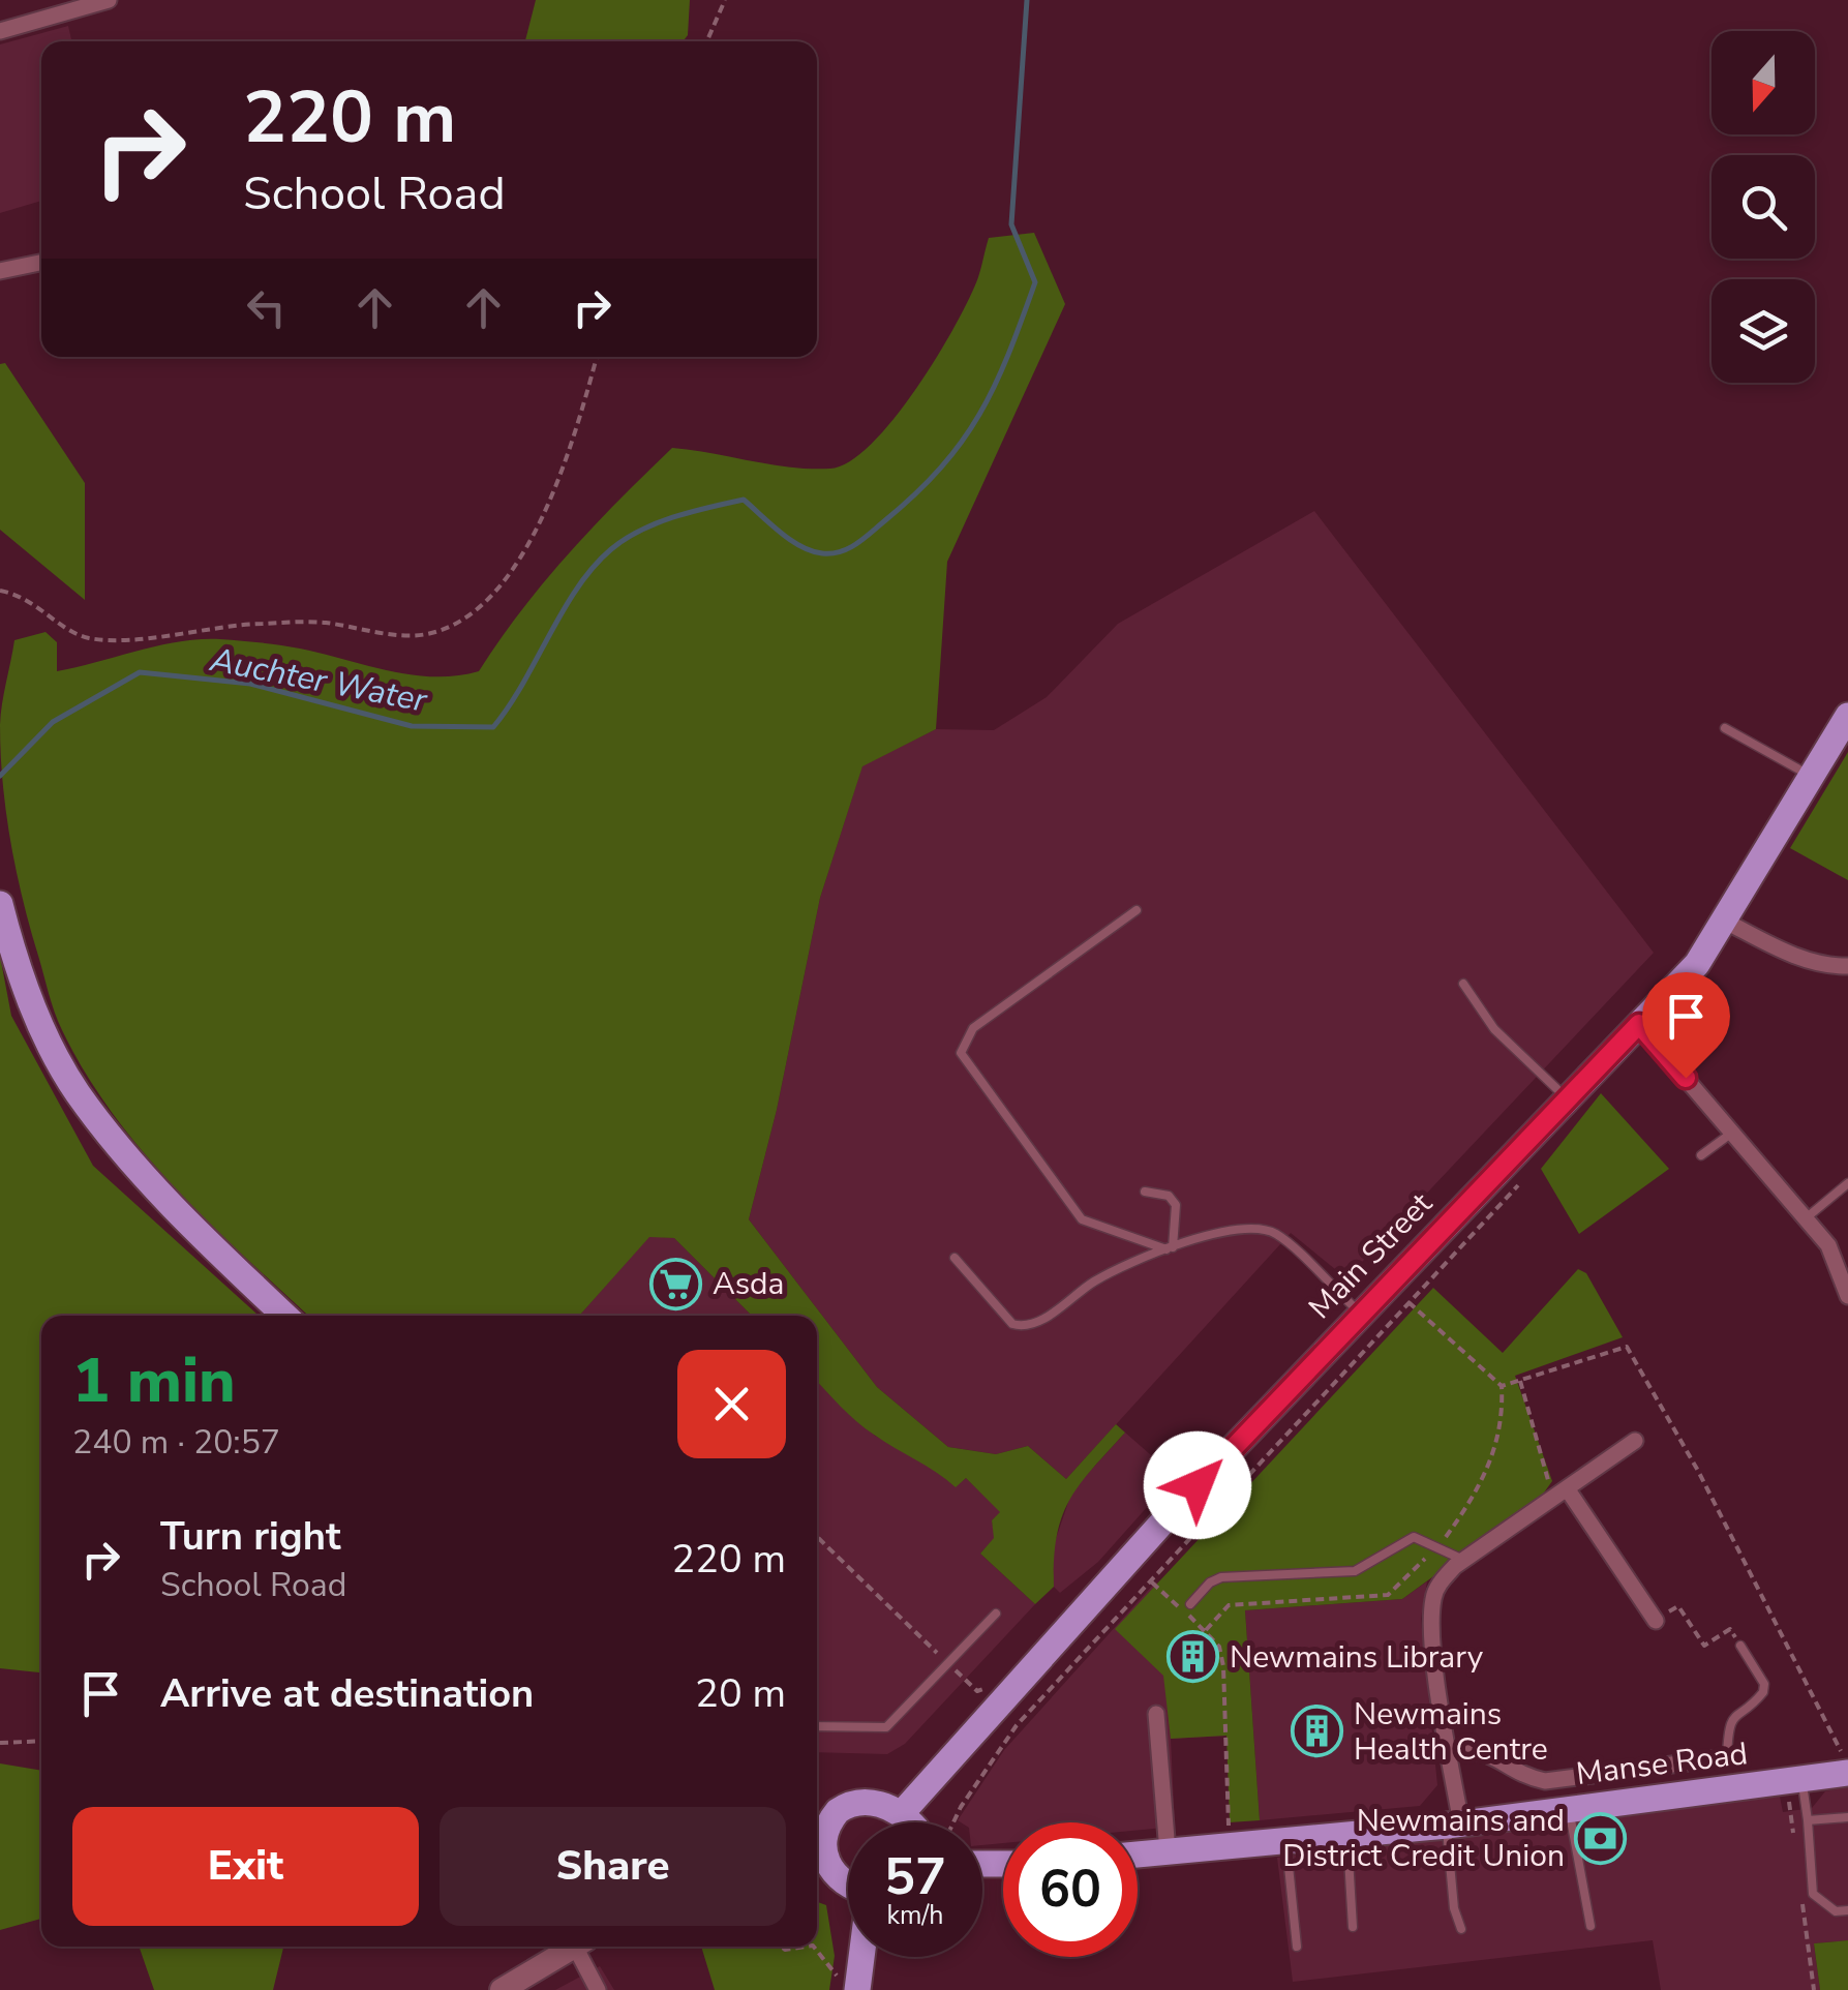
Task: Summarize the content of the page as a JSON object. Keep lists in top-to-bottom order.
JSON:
{
  "streets": {
    "main road": ["Main Street", "Manse Road"]
  },
  "water": ["Auchter Water"],
  "places": {
    "supermarket": ["Asda"],
    "building": ["Newmains Library", "Newmains Health Centre"],
    "bank": ["Newmains and District Credit Union"]
  },
  "north": "bottom",
  "page": {
    "turn": ["220 m", "School Road"],
    "heading": ["1 min", "240 m · 20:57"],
    "list": [
      {
        "name": "Turn right",
        "note": "School Road",
        "value": "220 m"
      },
      {
        "name": "Arrive at destination",
        "value": "20 m"
      }
    ],
    "buttons": ["Exit", "Share"],
    "speed": "57 km/h",
    "limit": "60"
  }
}
